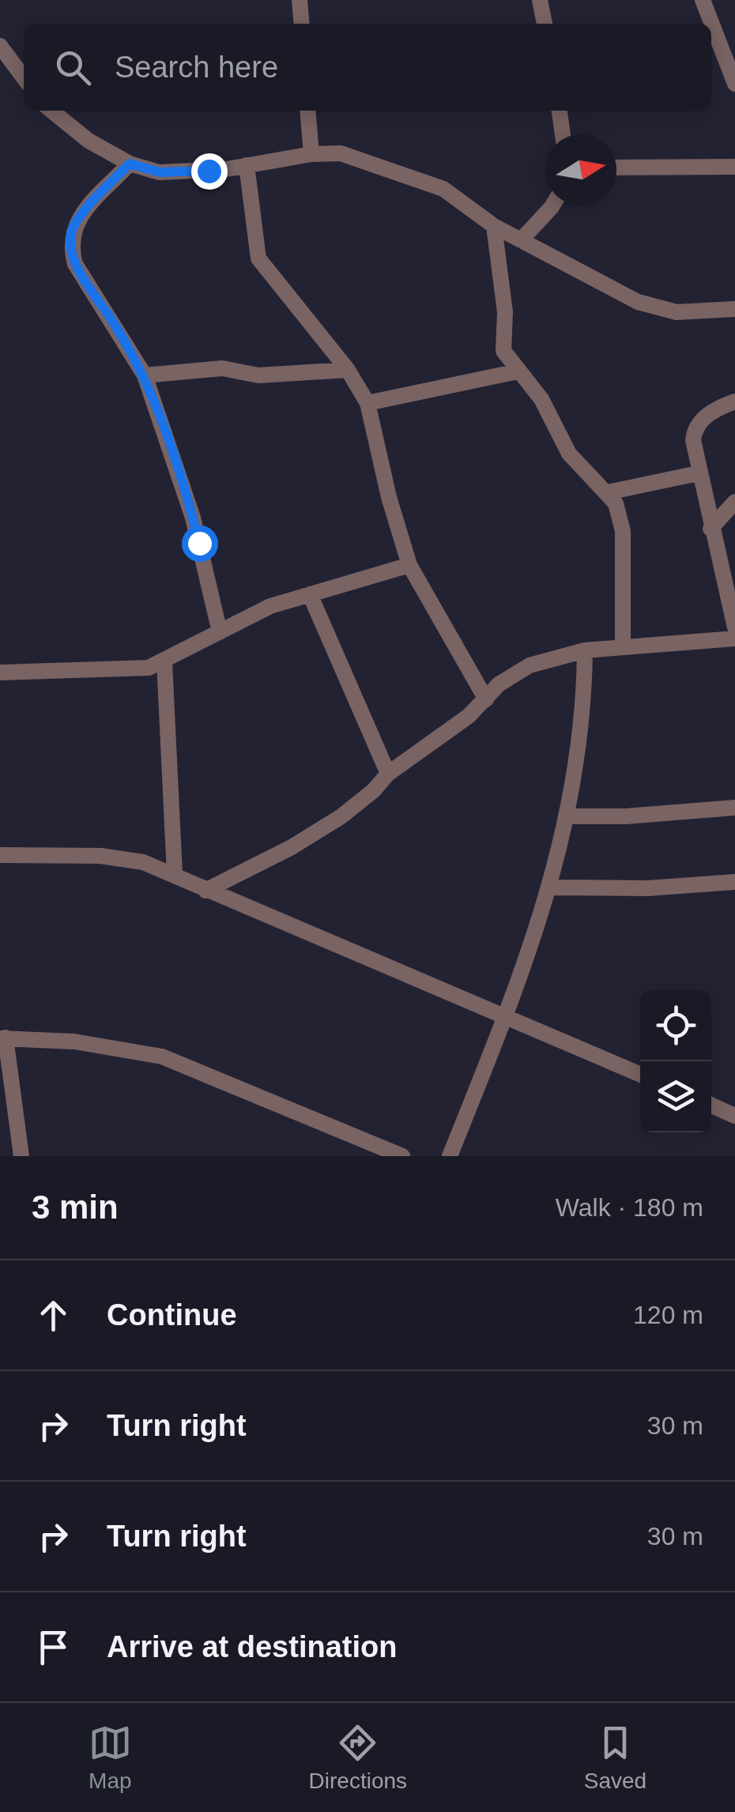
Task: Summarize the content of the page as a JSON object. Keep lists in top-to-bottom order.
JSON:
{
  "north": "right",
  "page": {
    "search": "Search here",
    "heading": ["3 min", "Walk · 180 m"],
    "list": [
      ["Continue", "120 m"],
      ["Turn right", "30 m"],
      ["Turn right", "30 m"],
      "Arrive at destination"
    ],
    "nav": ["Map", "Directions", "Saved"]
  }
}
